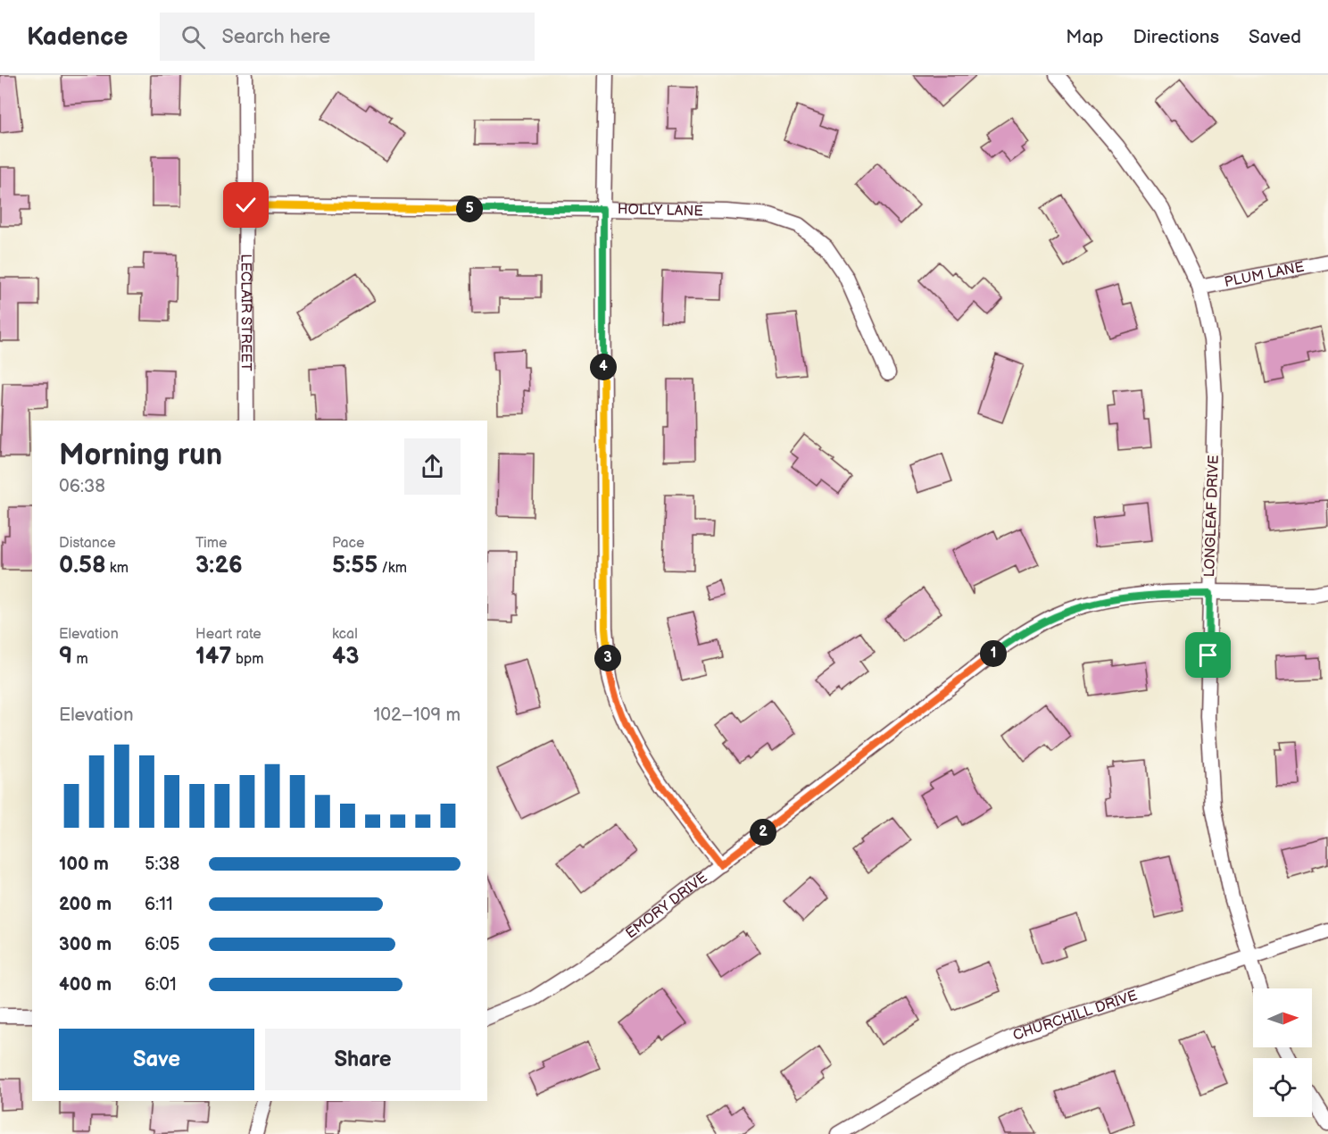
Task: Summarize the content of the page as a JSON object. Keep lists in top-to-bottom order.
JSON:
{
  "streets": {
    "street": [
      "HOLLY LANE",
      "PLUM LANE",
      "LECLAIR STREET",
      "LONGLEAF DRIVE",
      "EMORY DRIVE",
      "CHURCHILL DRIVE"
    ]
  },
  "crossings": [
    ["HOLLY LANE", "LECLAIR STREET"],
    ["PLUM LANE", "LONGLEAF DRIVE"],
    ["LONGLEAF DRIVE", "EMORY DRIVE"],
    ["LONGLEAF DRIVE", "CHURCHILL DRIVE"]
  ],
  "north": "right",
  "page": {
    "header": "Kadence",
    "search": "Search here",
    "nav": ["Map", "Directions", "Saved"],
    "pins": [
      "5",
      "4",
      "1",
      "3",
      "2"
    ],
    "heading": ["Morning run", "06:38"],
    "stats": [
      ["Distance", "0.58 km"],
      ["Time", "3:26"],
      ["Pace", "5:55 /km"],
      ["Elevation", "9 m"],
      ["Heart rate", "147 bpm"],
      ["kcal", "43"]
    ],
    "chart": ["Elevation", "102–109 m"],
    "list": [
      {
        "name": "100 m",
        "note": "5:38"
      },
      {
        "name": "200 m",
        "note": "6:11"
      },
      {
        "name": "300 m",
        "note": "6:05"
      },
      {
        "name": "400 m",
        "note": "6:01"
      }
    ],
    "buttons": ["Save", "Share"]
  }
}
